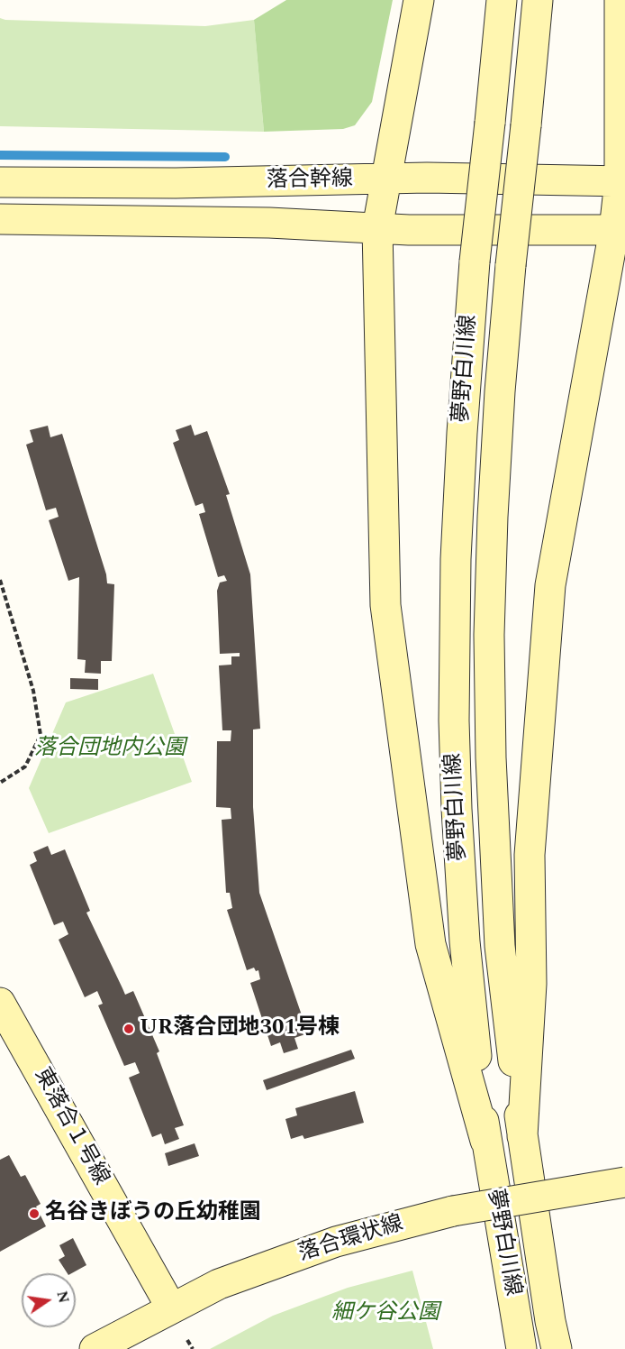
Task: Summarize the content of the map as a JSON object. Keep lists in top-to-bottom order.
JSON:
{
  "streets": {
    "street": [
      "落合幹線",
      "夢野白川線",
      "東落合１号線",
      "落合環状線"
    ]
  },
  "crossings": [
    ["東落合１号線", "落合環状線"]
  ],
  "parks": ["落合団地内公園", "細ケ谷公園"],
  "places": ["UR落合団地301号棟", "名谷きぼうの丘幼稚園"],
  "north": "right"
}
